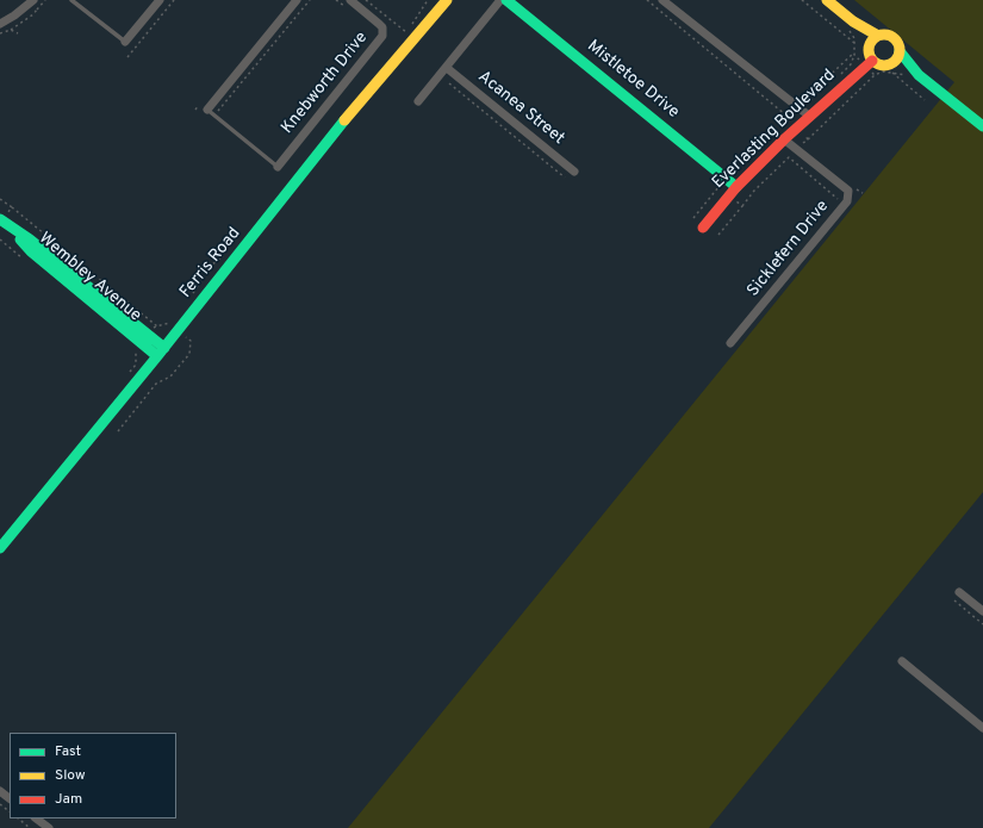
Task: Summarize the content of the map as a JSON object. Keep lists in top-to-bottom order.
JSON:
{
  "streets": {
    "street": [
      "Mistletoe Drive",
      "Knebworth Drive",
      "Acanea Street",
      "Everlasting Boulevard",
      "Sicklefern Drive",
      "Ferris Road",
      "Wembley Avenue"
    ]
  },
  "crossings": [
    ["Mistletoe Drive", "Everlasting Boulevard"],
    ["Everlasting Boulevard", "Sicklefern Drive"],
    ["Ferris Road", "Wembley Avenue"]
  ],
  "legend": ["Fast", "Slow", "Jam"]
}
